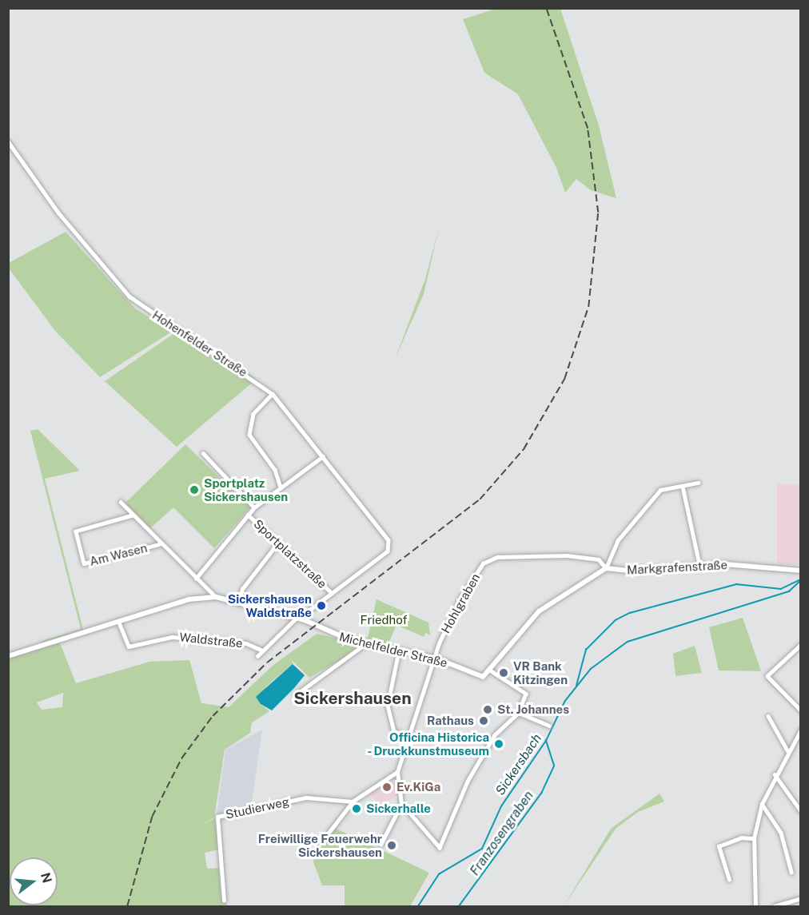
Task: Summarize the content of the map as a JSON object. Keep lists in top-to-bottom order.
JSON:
{
  "streets": {
    "street": [
      "Hohenfelder Straße",
      "Sportplatzstraße",
      "Am Wasen",
      "Markgrafenstraße",
      "Hohlgraben",
      "Waldstraße",
      "Michelfelder Straße",
      "Studierweg"
    ]
  },
  "crossings": [
    ["Hohenfelder Straße", "Sportplatzstraße"],
    ["Hohenfelder Straße", "Michelfelder Straße"],
    ["Markgrafenstraße", "Hohlgraben"],
    ["Hohlgraben", "Michelfelder Straße"],
    ["Waldstraße", "Michelfelder Straße"]
  ],
  "districts": ["Sickershausen"],
  "water": ["Sickersbach", "Franzosengraben"],
  "parks": ["Friedhof"],
  "places": [
    "Sportplatz Sickershausen",
    "Sickershausen Waldstraße",
    "VR Bank Kitzingen",
    "St. Johannes",
    "Rathaus",
    "Officina Historica - Druckkunstmuseum",
    "Ev.KiGa",
    "Sickerhalle",
    "Freiwillige Feuerwehr Sickershausen"
  ],
  "north": "right"
}
